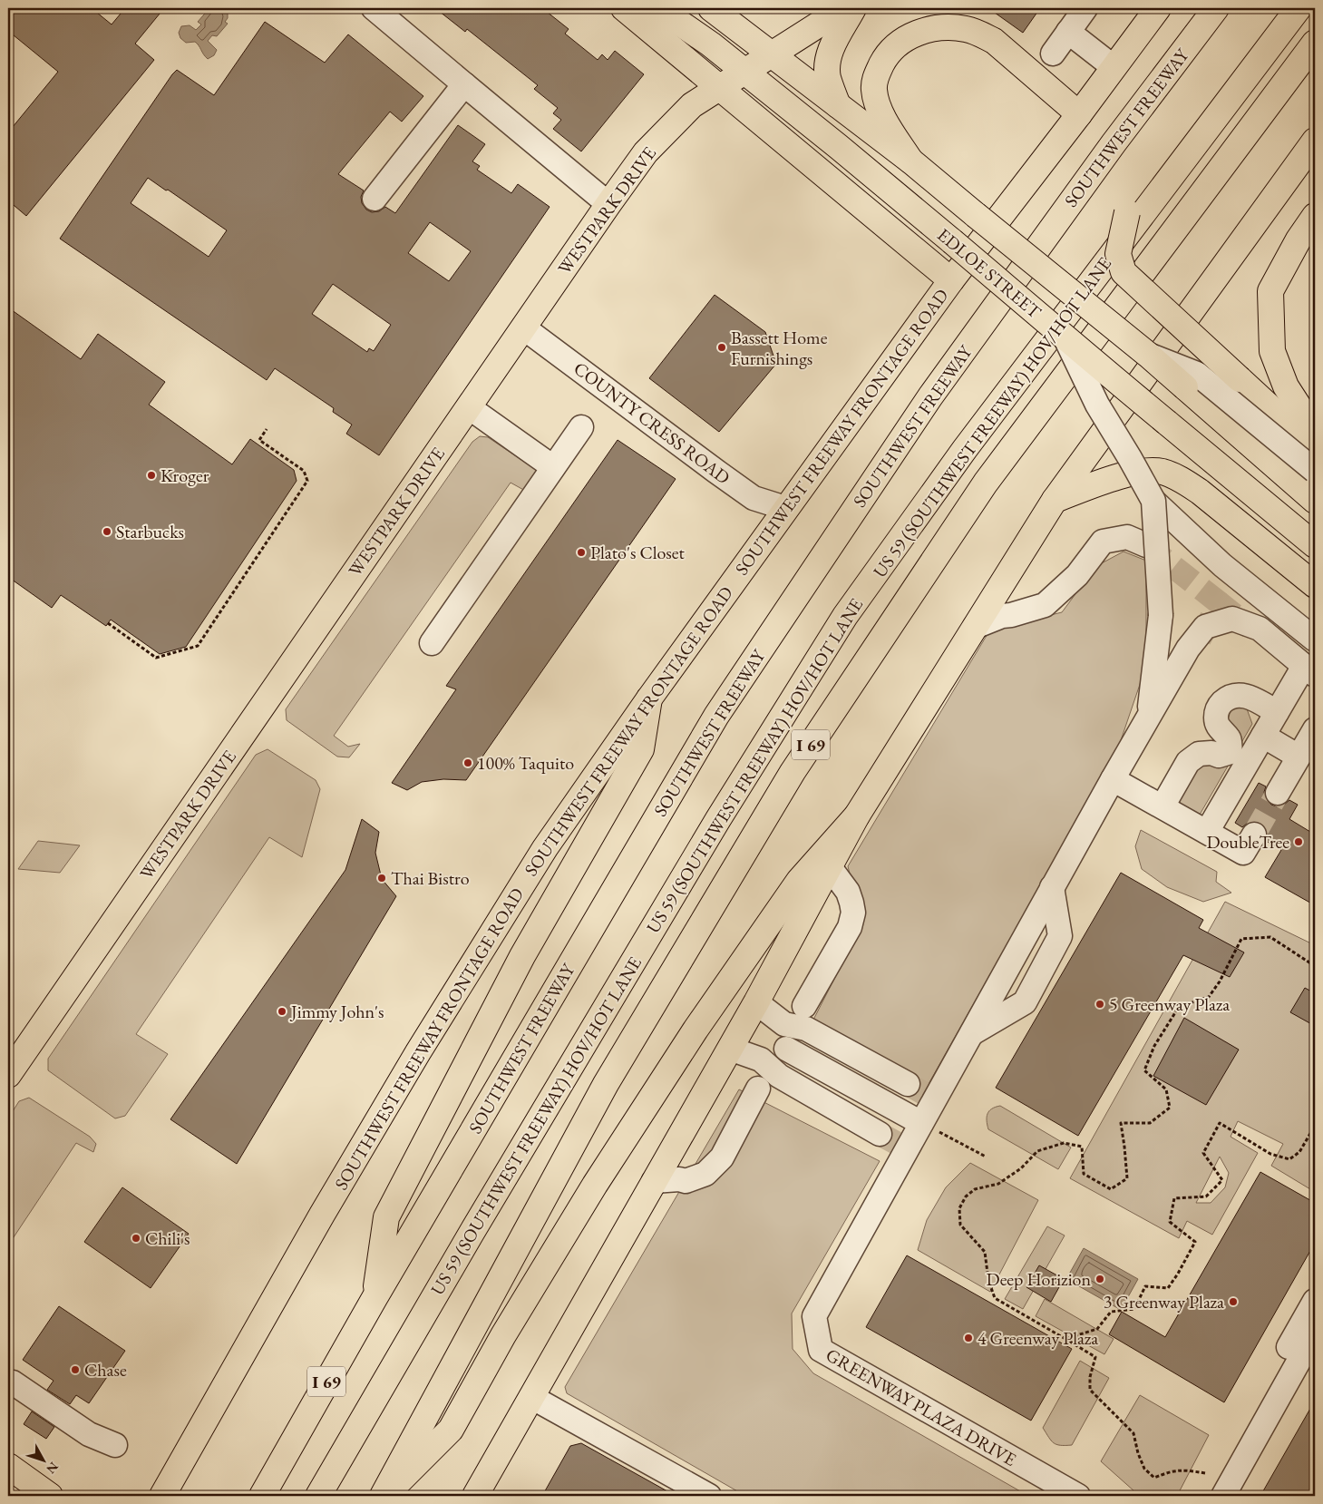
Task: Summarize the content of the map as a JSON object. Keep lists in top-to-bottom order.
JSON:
{
  "streets": {
    "main road": [
      "SOUTHWEST FREEWAY",
      "WESTPARK DRIVE",
      "EDLOE STREET",
      "US 59 (SOUTHWEST FREEWAY) HOV/HOT LANE",
      "SOUTHWEST FREEWAY FRONTAGE ROAD",
      "I 69"
    ],
    "street": ["COUNTY CRESS ROAD", "GREENWAY PLAZA DRIVE"]
  },
  "crossings": [
    ["WESTPARK DRIVE", "EDLOE STREET"],
    ["WESTPARK DRIVE", "COUNTY CRESS ROAD"],
    ["COUNTY CRESS ROAD", "SOUTHWEST FREEWAY FRONTAGE ROAD"]
  ],
  "places": [
    "Bassett Home Furnishings",
    "Kroger",
    "Starbucks",
    "Plato's Closet",
    "100% Taquito",
    "DoubleTree",
    "Thai Bistro",
    "5 Greenway Plaza",
    "Jimmy John's",
    "Chili's",
    "Deep Horizion",
    "3 Greenway Plaza",
    "4 Greenway Plaza",
    "Chase"
  ],
  "north": "bottom right"
}
